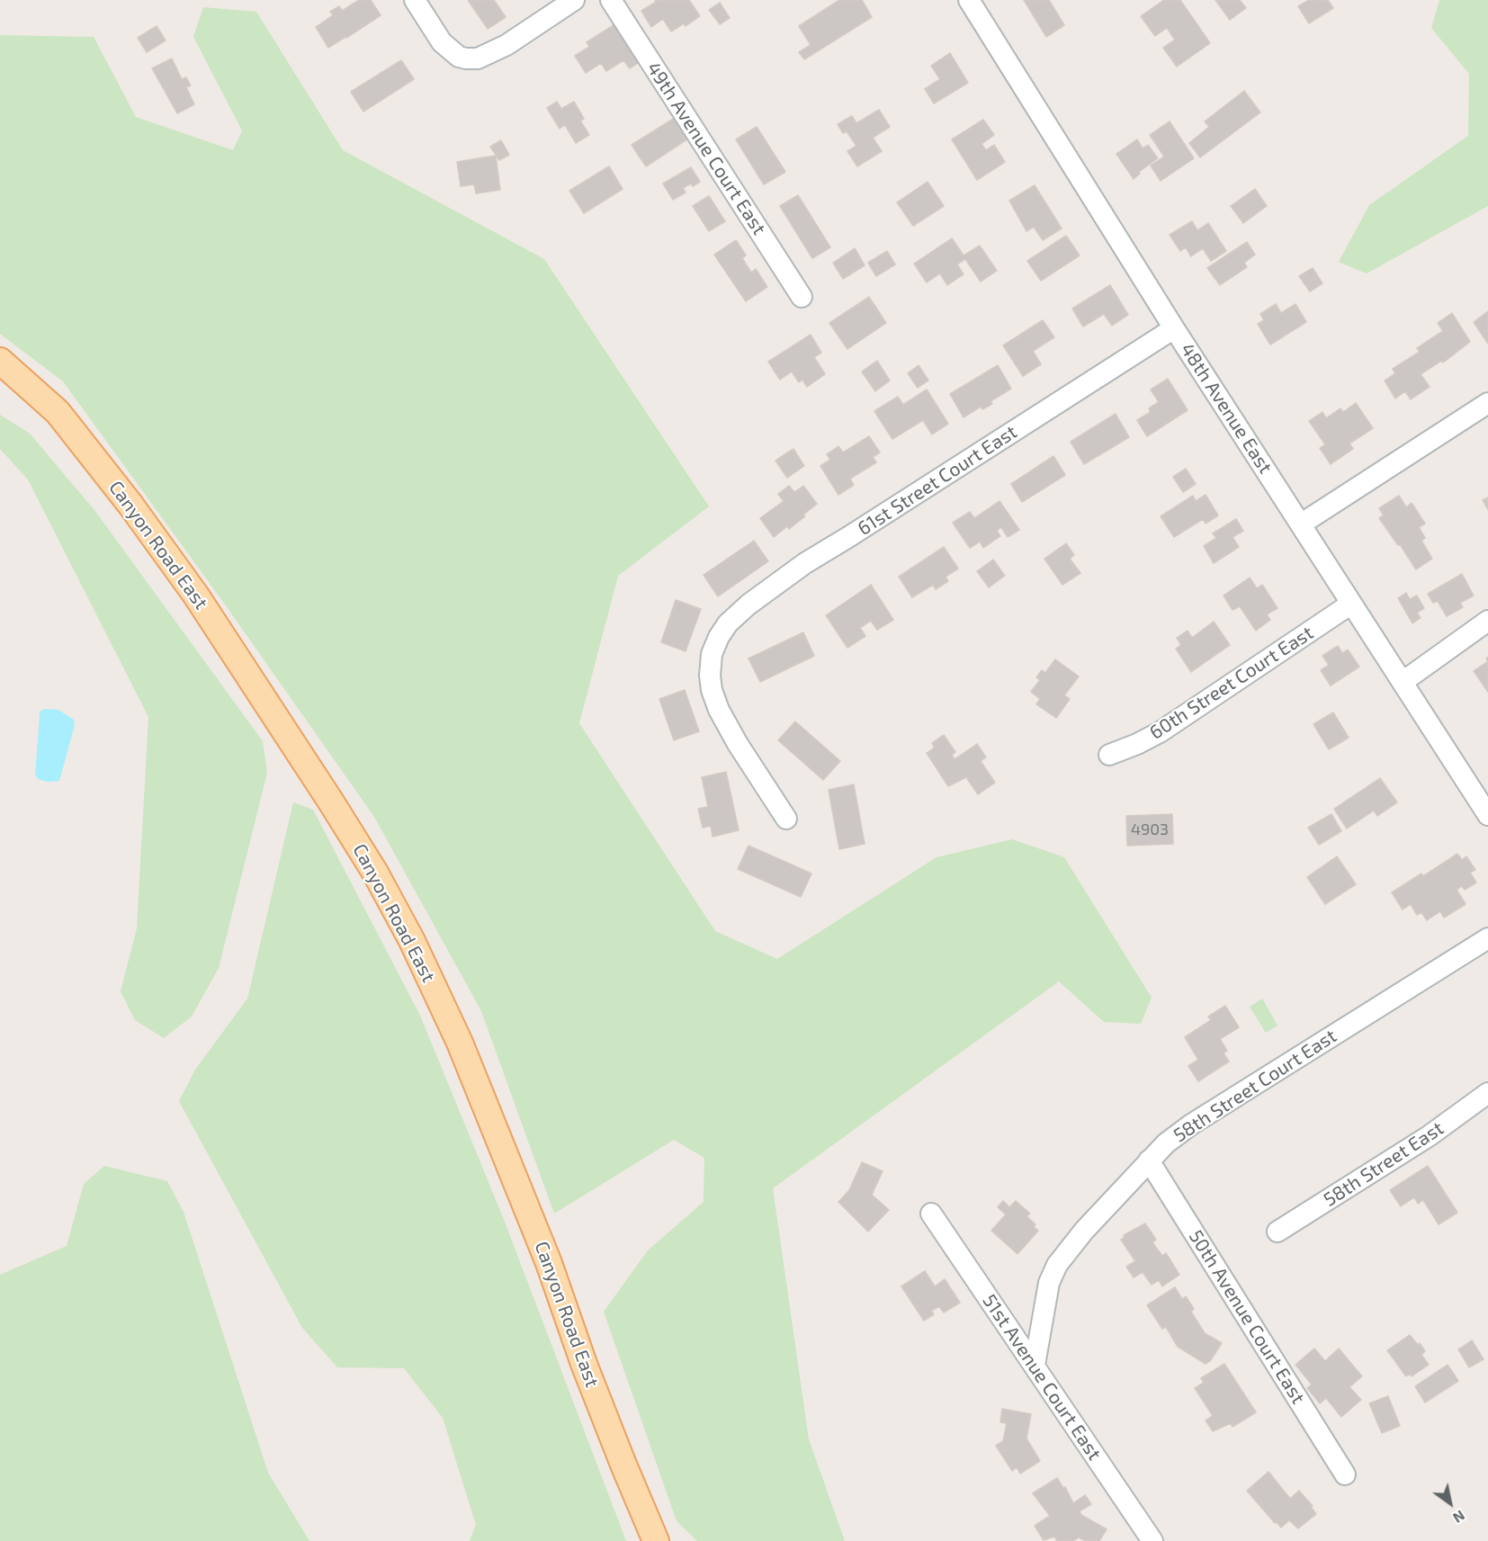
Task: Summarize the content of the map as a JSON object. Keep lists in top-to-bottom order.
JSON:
{
  "streets": {
    "main road": ["Canyon Road East"],
    "street": [
      "49th Avenue Court East",
      "48th Avenue East",
      "61st Street Court East",
      "60th Street Court East",
      "58th Street Court East",
      "58th Street East",
      "50th Avenue Court East",
      "51st Avenue Court East"
    ]
  },
  "crossings": [
    ["48th Avenue East", "61st Street Court East"],
    ["48th Avenue East", "60th Street Court East"],
    ["58th Street Court East", "50th Avenue Court East"],
    ["58th Street Court East", "51st Avenue Court East"]
  ],
  "house_numbers": ["4903"],
  "north": "bottom right"
}
